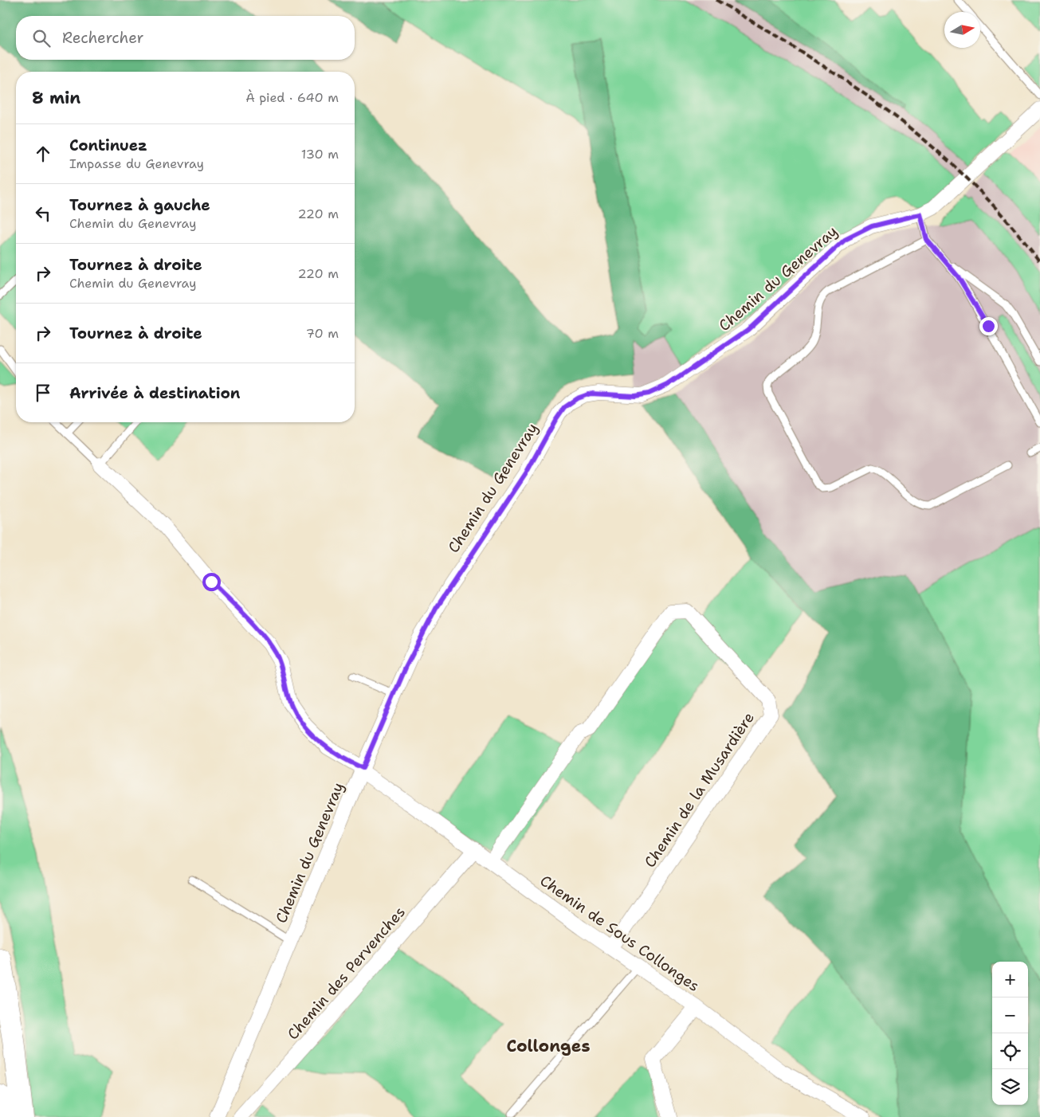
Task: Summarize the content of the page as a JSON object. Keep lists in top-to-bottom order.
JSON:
{
  "streets": {
    "street": [
      "Chemin du Genevray",
      "Chemin de la Musardière",
      "Chemin de Sous Collonges",
      "Chemin des Pervenches"
    ]
  },
  "crossings": [
    ["Chemin du Genevray", "Chemin de Sous Collonges"],
    ["Chemin de la Musardière", "Chemin de Sous Collonges"],
    ["Chemin de Sous Collonges", "Chemin des Pervenches"]
  ],
  "districts": ["Collonges"],
  "north": "right",
  "page": {
    "search": "Rechercher",
    "heading": ["8 min", "À pied · 640 m"],
    "list": [
      ["Continuez", "Impasse du Genevray", "130 m"],
      ["Tournez à gauche", "Chemin du Genevray", "220 m"],
      ["Tournez à droite", "Chemin du Genevray", "220 m"],
      ["Tournez à droite", "70 m"],
      "Arrivée à destination"
    ],
    "map_buttons": ["+", "−"]
  }
}
